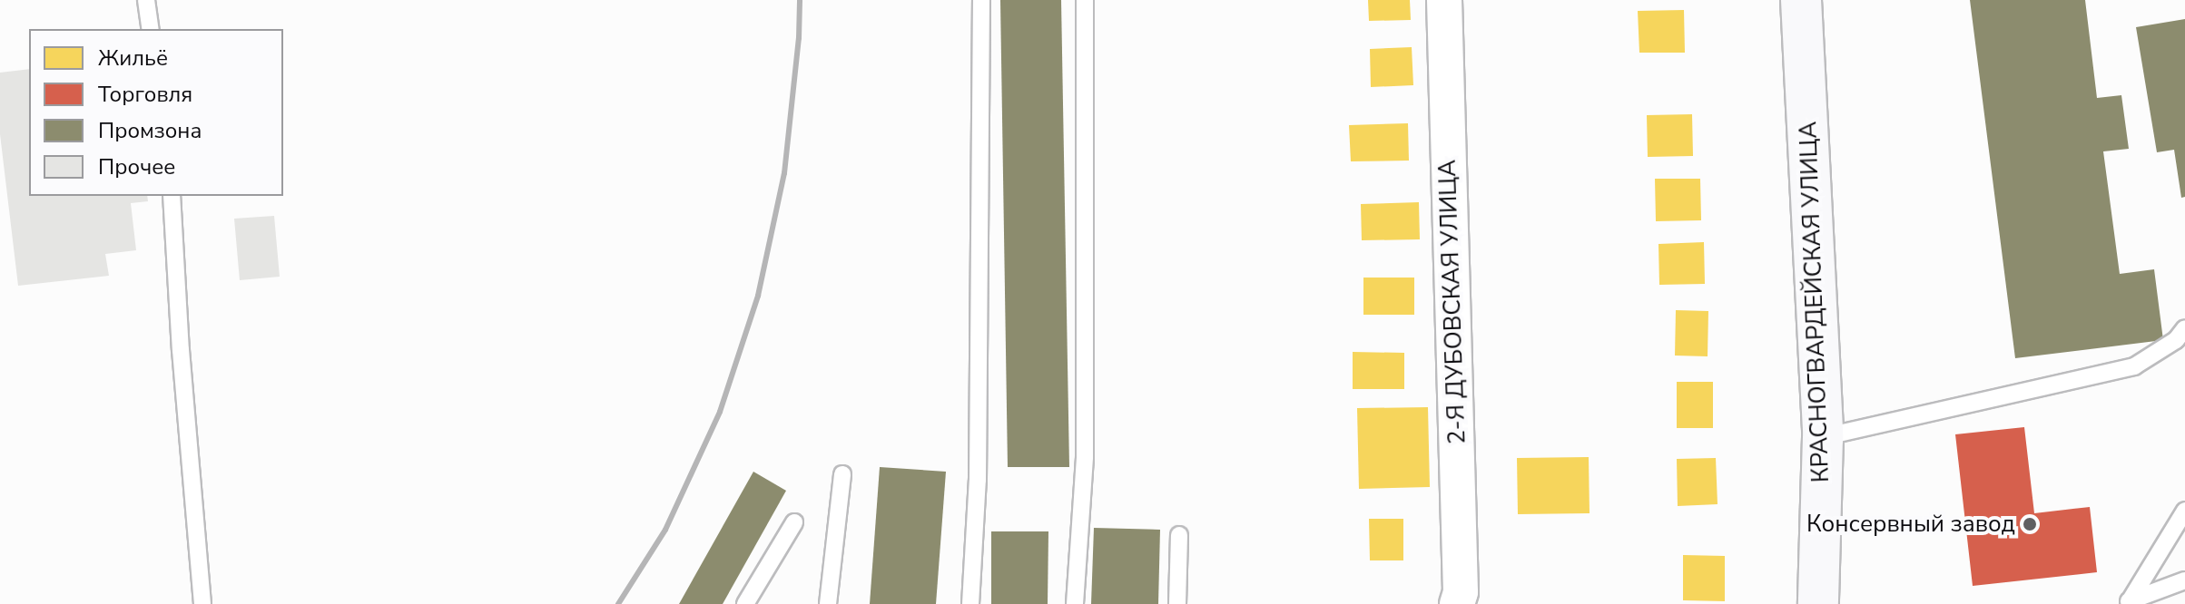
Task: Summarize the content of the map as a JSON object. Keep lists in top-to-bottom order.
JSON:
{
  "streets": {
    "main road": ["КРАСНОГВАРДЕЙСКАЯ УЛИЦА"],
    "street": ["2-Я ДУБОВСКАЯ УЛИЦА"]
  },
  "places": ["Консервный завод"],
  "legend": [
    "Жильё",
    "Торговля",
    "Промзона",
    "Прочее"
  ]
}
